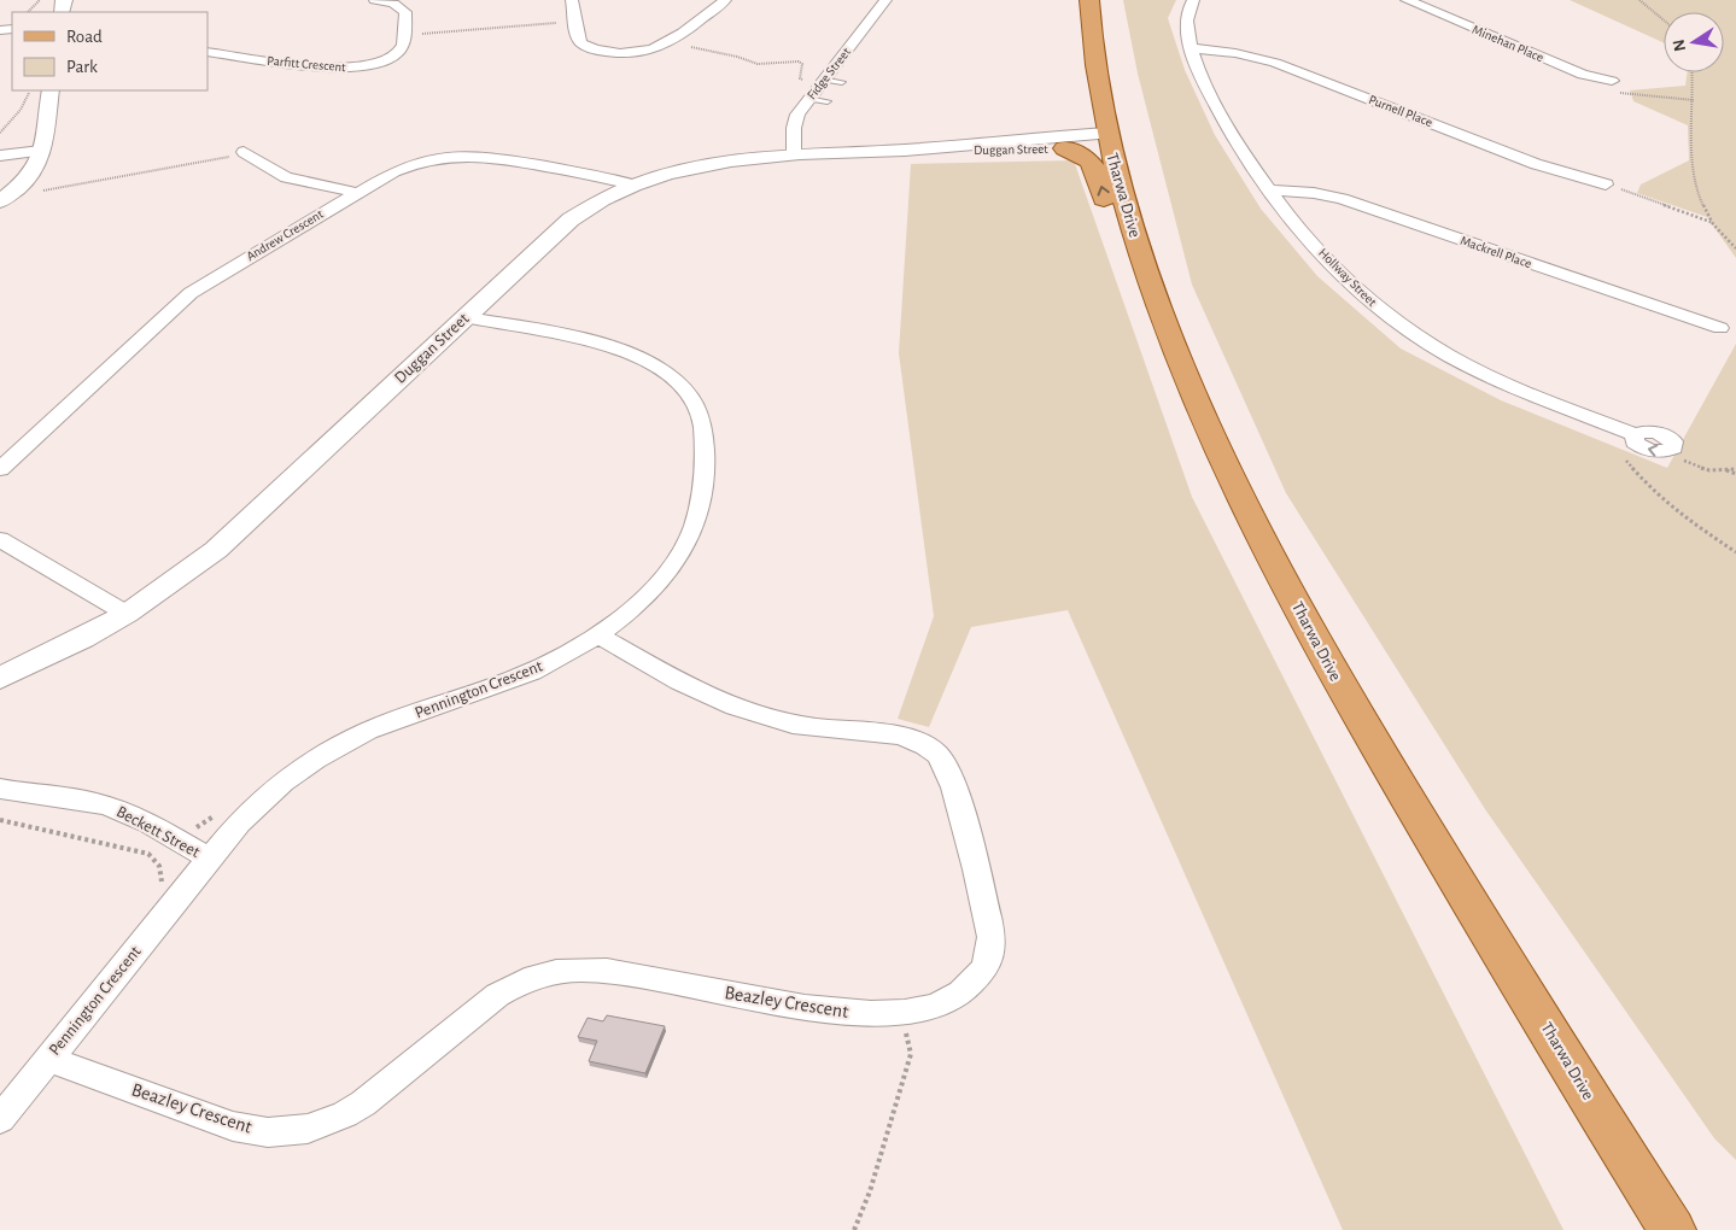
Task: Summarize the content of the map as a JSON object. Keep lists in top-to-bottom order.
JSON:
{
  "streets": {
    "main road": ["Tharwa Drive"],
    "street": [
      "Minehan Place",
      "Parfitt Crescent",
      "Fidge Street",
      "Purnell Place",
      "Duggan Street",
      "Andrew Crescent",
      "Mackrell Place",
      "Hollway Street",
      "Pennington Crescent",
      "Beckett Street",
      "Beazley Crescent"
    ]
  },
  "crossings": [
    ["Fidge Street", "Duggan Street"],
    ["Purnell Place", "Hollway Street"],
    ["Duggan Street", "Tharwa Drive"],
    ["Duggan Street", "Andrew Crescent"],
    ["Duggan Street", "Pennington Crescent"],
    ["Mackrell Place", "Hollway Street"],
    ["Pennington Crescent", "Beckett Street"],
    ["Pennington Crescent", "Beazley Crescent"]
  ],
  "legend": ["Road", "Park"],
  "north": "left"
}
